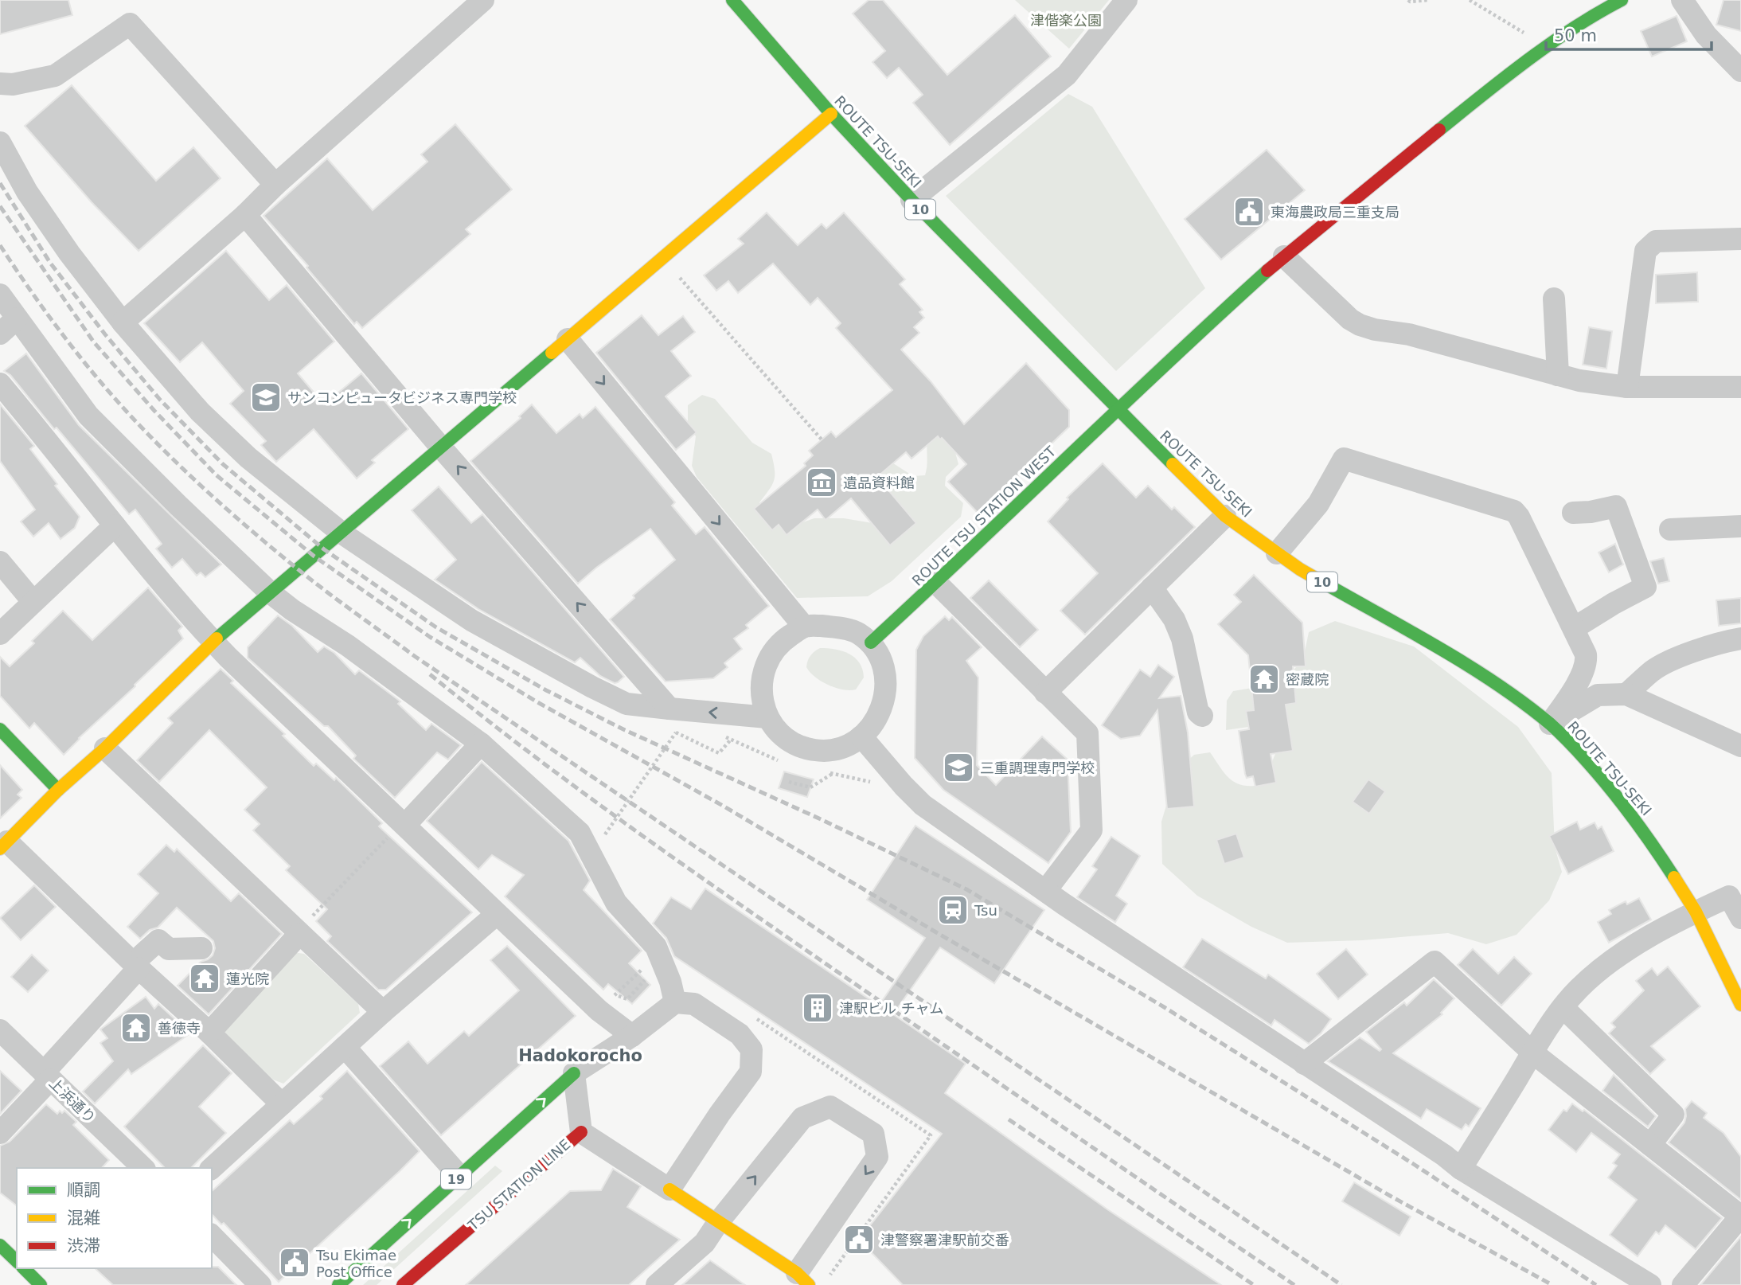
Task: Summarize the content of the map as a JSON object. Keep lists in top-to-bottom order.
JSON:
{
  "streets": {
    "main road": [
      "ROUTE TSU-SEKI",
      "10",
      "ROUTE TSU STATION WEST",
      "19",
      "TSU STATION LINE"
    ],
    "street": ["上浜通り"]
  },
  "crossings": [
    ["ROUTE TSU-SEKI", "ROUTE TSU STATION WEST"]
  ],
  "districts": ["Hadokorocho"],
  "parks": ["津偕楽公園"],
  "places": {
    "public building": ["東海農政局三重支局", "津警察署津駅前交番", "Tsu Ekimae Post Office"],
    "school or university": ["サンコンピュータビジネス専門学校", "三重調理専門学校"],
    "museum": ["遺品資料館"],
    "temple": ["密蔵院", "蓮光院", "善徳寺"],
    "station": ["Tsu"],
    "building": ["津駅ビル チャム"]
  },
  "legend": ["順調", "混雑", "渋滞"],
  "scale_bar": "50 m"
}
